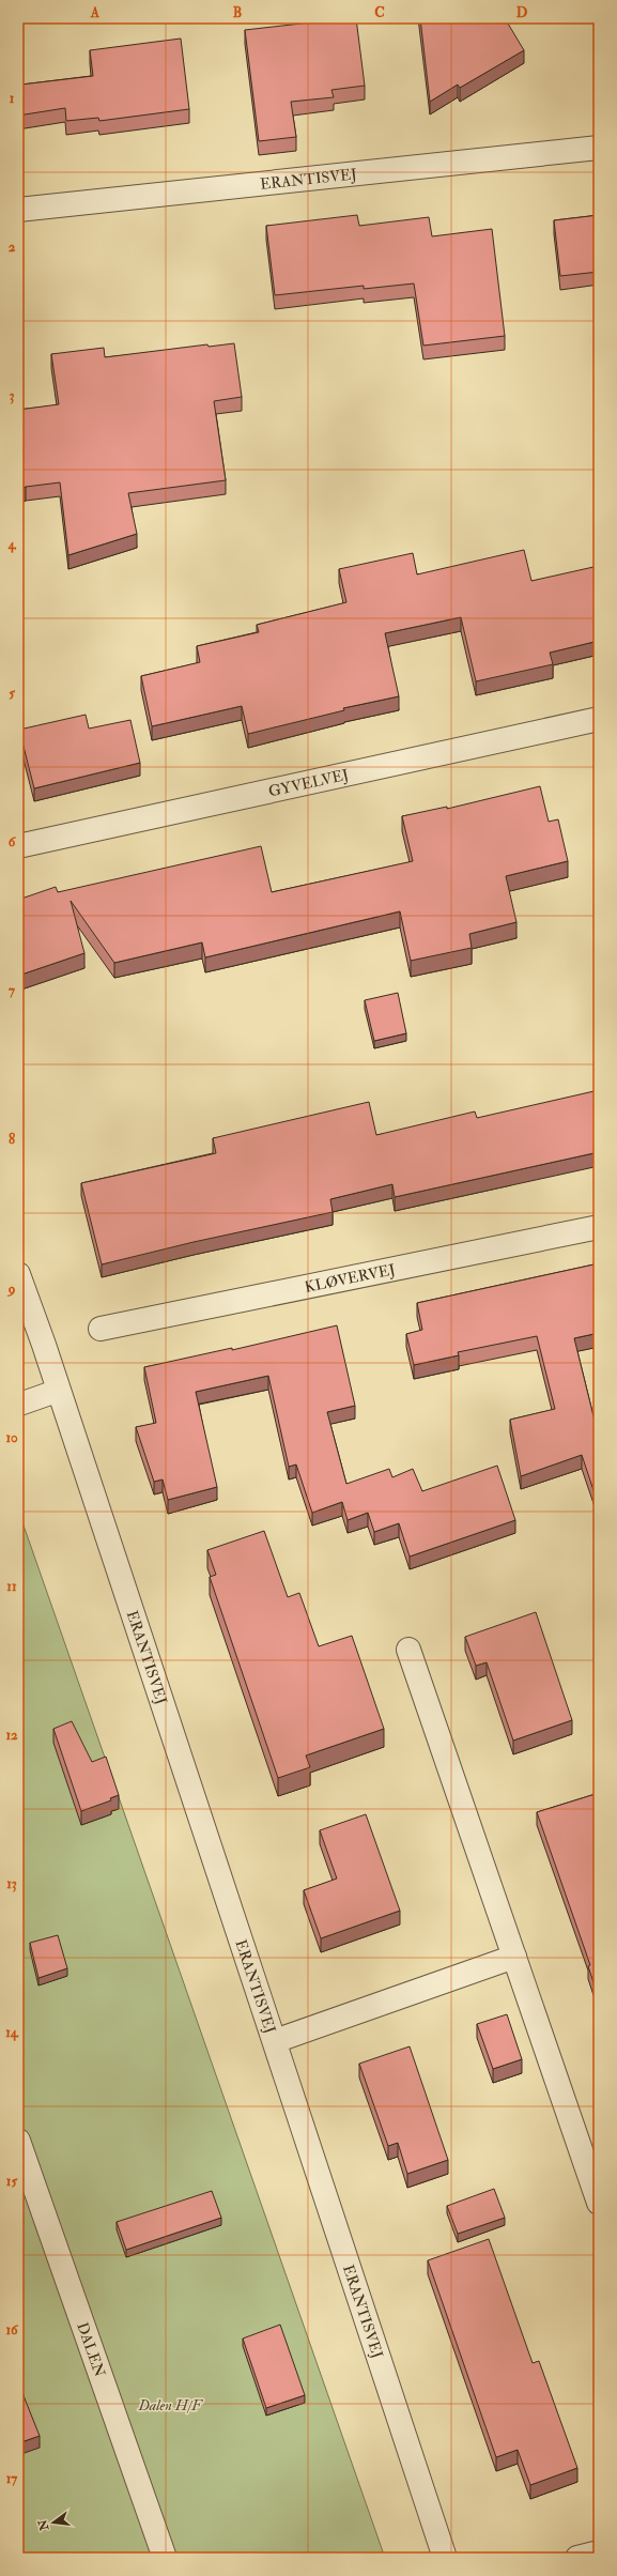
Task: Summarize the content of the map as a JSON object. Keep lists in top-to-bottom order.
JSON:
{
  "streets": {
    "street": [
      "ERANTISVEJ",
      "GYVELVEJ",
      "KLØVERVEJ",
      "DALEN"
    ]
  },
  "parks": ["Dalen H/F"],
  "north": "left",
  "grid": {
    "columns": [
      "A",
      "B",
      "C",
      "D"
    ],
    "rows": [
      "1",
      "2",
      "3",
      "4",
      "5",
      "6",
      "7",
      "8",
      "9",
      "10",
      "11",
      "12",
      "13",
      "14",
      "15",
      "16",
      "17"
    ]
  }
}
